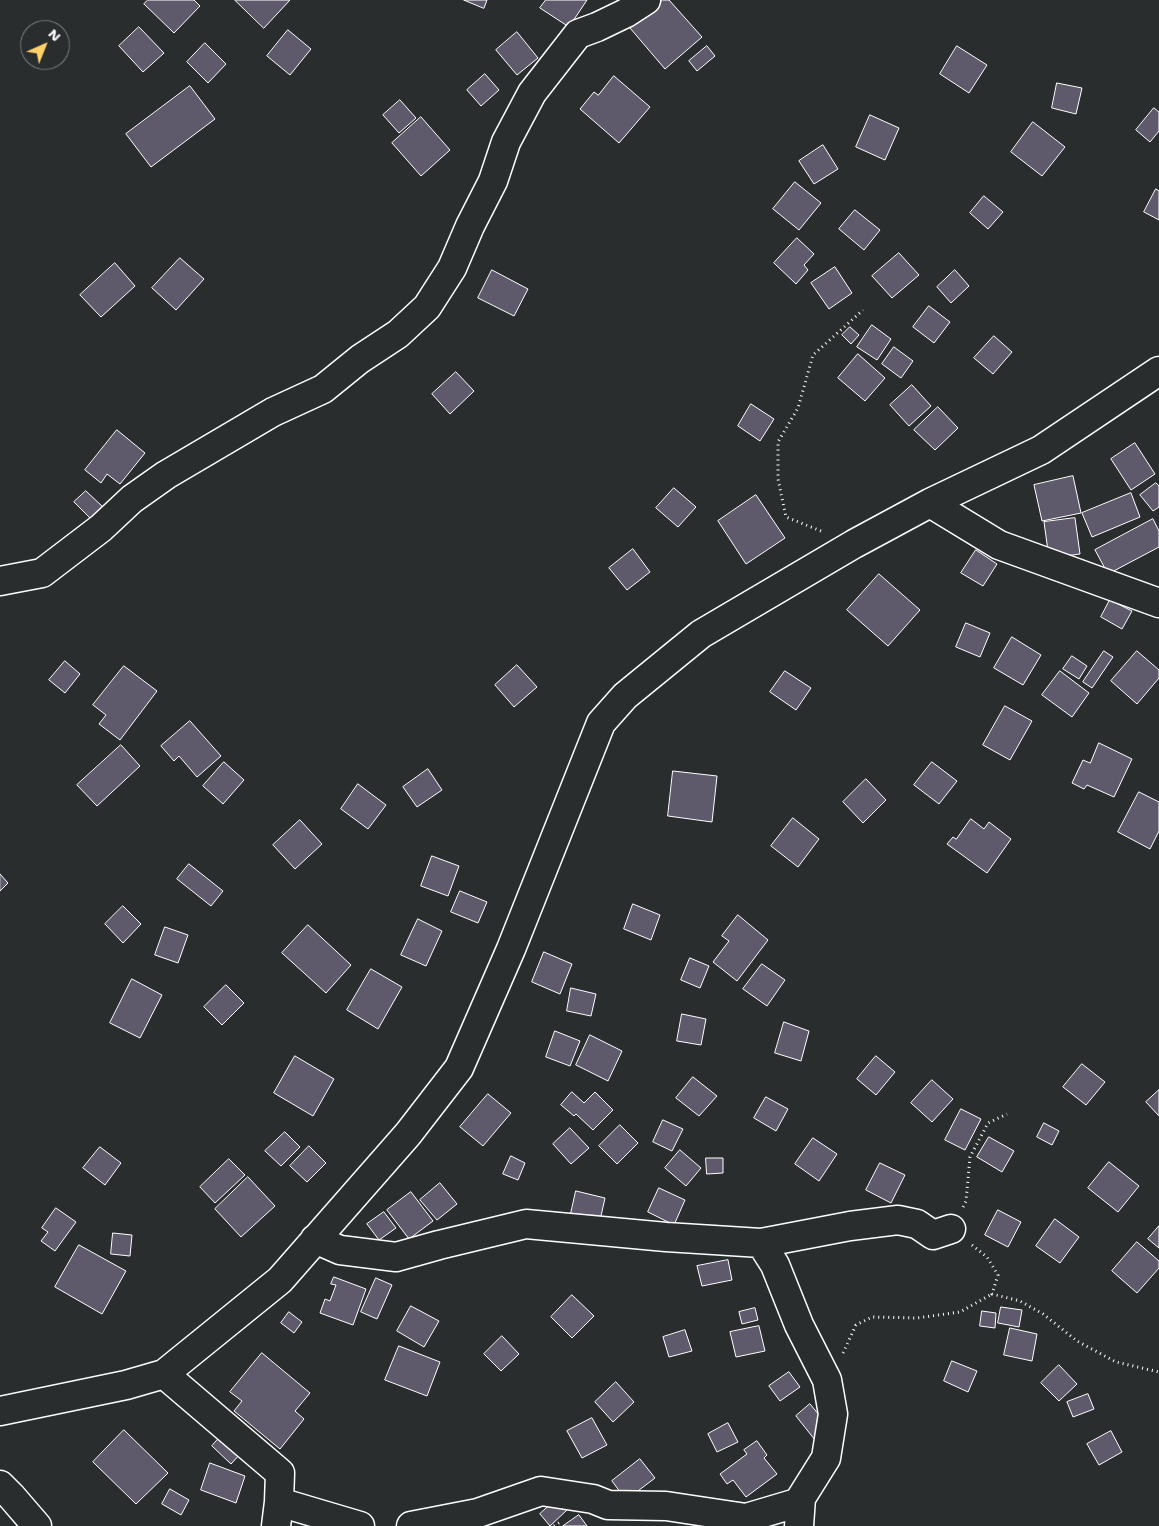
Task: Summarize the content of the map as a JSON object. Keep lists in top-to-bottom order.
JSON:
{
  "north": "top right"
}
